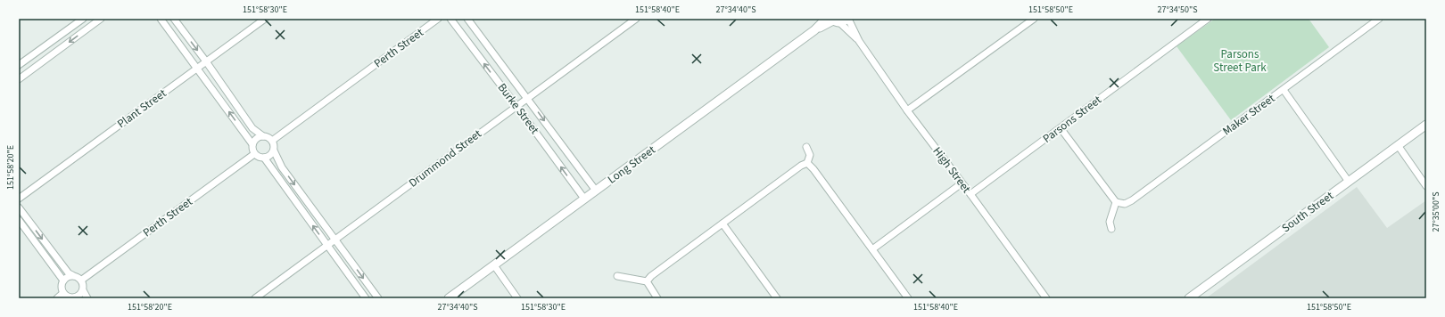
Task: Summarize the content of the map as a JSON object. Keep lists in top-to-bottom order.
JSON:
{
  "streets": {
    "street": [
      "Perth Street",
      "Plant Street",
      "Burke Street",
      "Maker Street",
      "Parsons Street",
      "Drummond Street",
      "Long Street",
      "High Street",
      "South Street"
    ]
  },
  "crossings": [
    ["Burke Street", "Drummond Street"],
    ["Burke Street", "Long Street"],
    ["Parsons Street", "High Street"],
    ["Long Street", "High Street"]
  ],
  "parks": ["Parsons Street Park"],
  "coordinates": [
    "151°58'30\"E",
    "151°58'40\"E",
    "27°34'40\"S",
    "151°58'50\"E",
    "27°34'50\"S",
    "151°58'20\"E",
    "27°35'00\"S"
  ]
}
